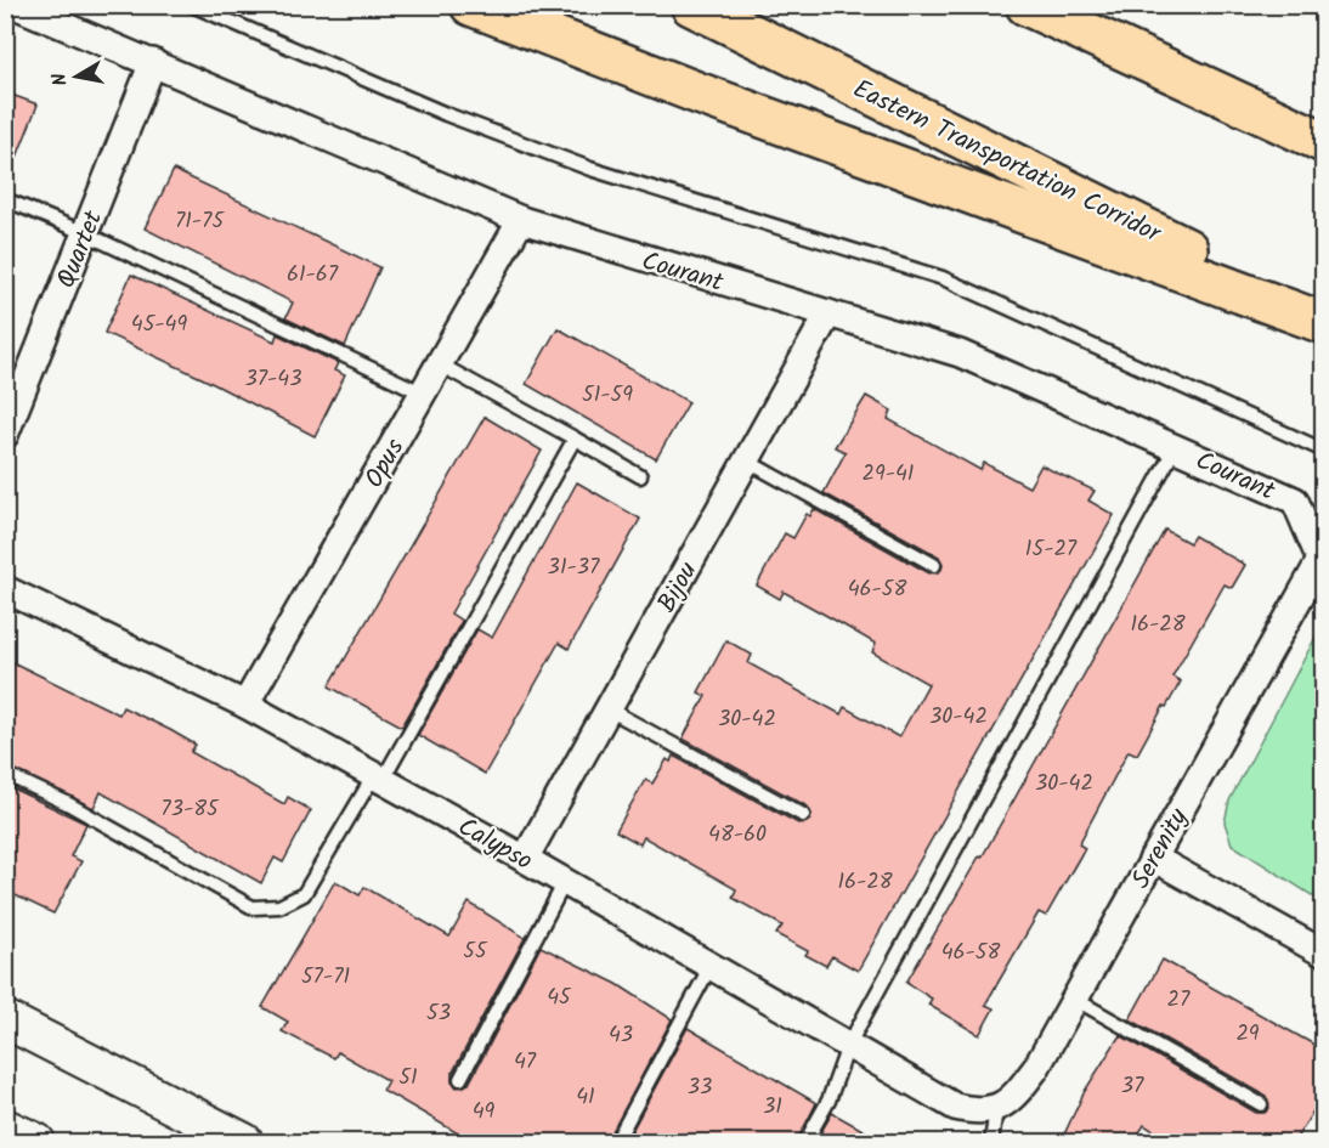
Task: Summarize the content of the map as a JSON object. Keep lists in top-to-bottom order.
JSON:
{
  "streets": {
    "highway": ["Eastern Transportation Corridor"],
    "street": [
      "Quartet",
      "Courant",
      "Opus",
      "Bijou",
      "Calypso",
      "Serenity"
    ]
  },
  "crossings": [
    ["Quartet", "Courant"],
    ["Courant", "Opus"],
    ["Courant", "Bijou"],
    ["Courant", "Serenity"],
    ["Opus", "Calypso"],
    ["Bijou", "Calypso"],
    ["Calypso", "Serenity"]
  ],
  "house_numbers": [
    "71-75",
    "61-67",
    "45-49",
    "37-43",
    "51-59",
    "29-41",
    "15-27",
    "31-37",
    "46-58",
    "16-28",
    "30-42",
    "30-42",
    "30-42",
    "73-85",
    "48-60",
    "16-28",
    "55",
    "46-58",
    "57-71",
    "45",
    "27",
    "53",
    "29",
    "43",
    "47",
    "51",
    "37",
    "33",
    "41",
    "31",
    "49"
  ],
  "north": "left"
}
